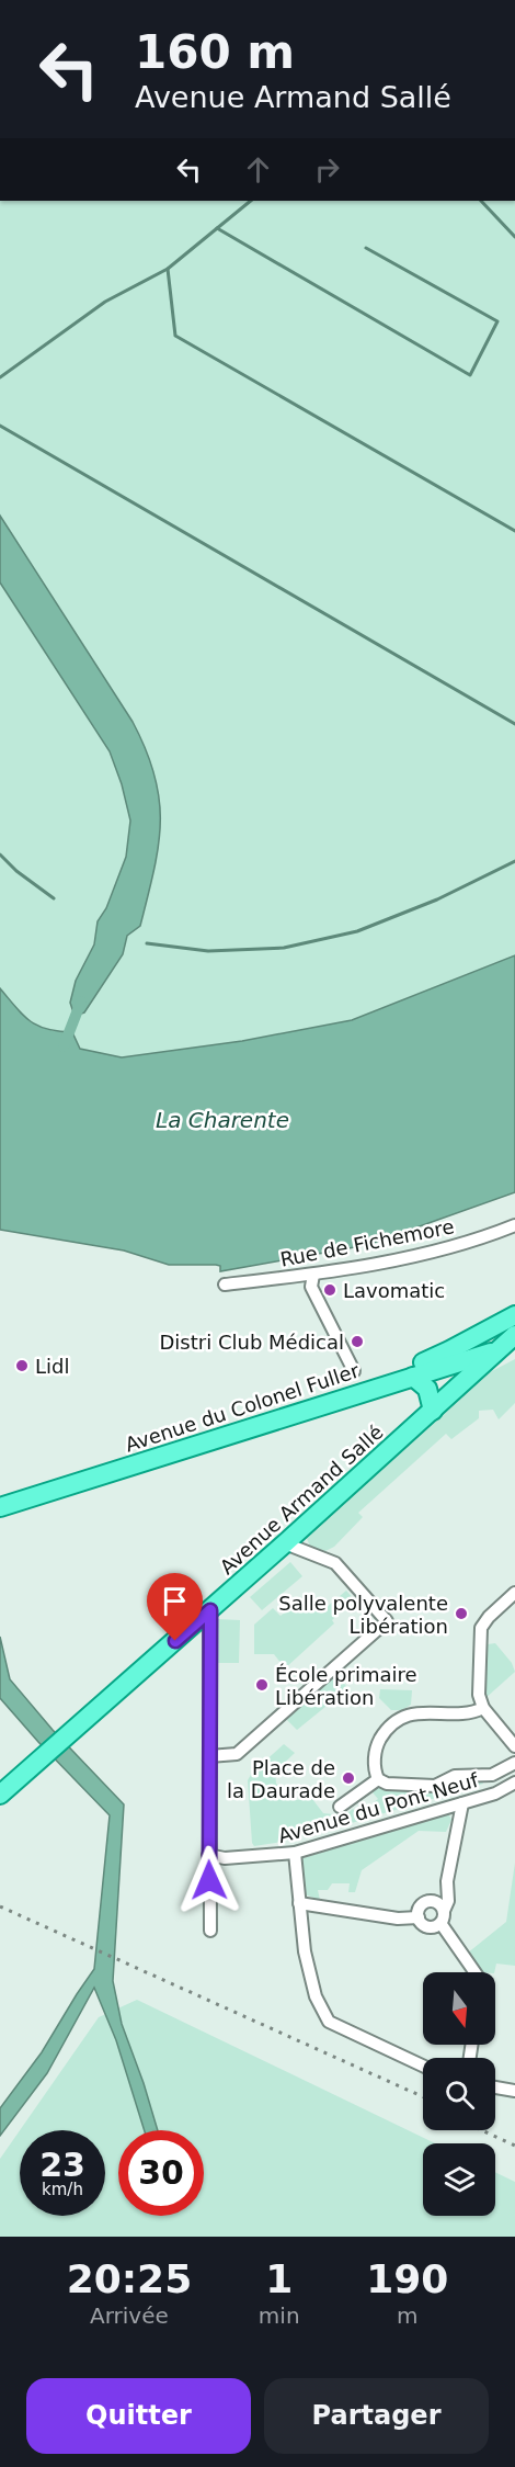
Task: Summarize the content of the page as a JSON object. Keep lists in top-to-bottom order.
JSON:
{
  "streets": {
    "main road": ["Avenue du Colonel Fuller", "Avenue Armand Sallé"],
    "street": ["Rue de Fichemore", "Avenue du Pont Neuf"]
  },
  "crossings": [
    ["Avenue du Colonel Fuller", "Avenue Armand Sallé"]
  ],
  "water": ["La Charente"],
  "places": [
    "Lavomatic",
    "Distri Club Médical",
    "Lidl",
    "Salle polyvalente Libération",
    "École primaire Libération",
    "Place de la Daurade"
  ],
  "north": "bottom",
  "page": {
    "turn": ["160 m", "Avenue Armand Sallé"],
    "speed": "23 km/h",
    "limit": "30",
    "eta": [
      "20:25",
      "Arrivée",
      "1",
      "min",
      "190",
      "m"
    ],
    "buttons": ["Quitter", "Partager"]
  }
}
